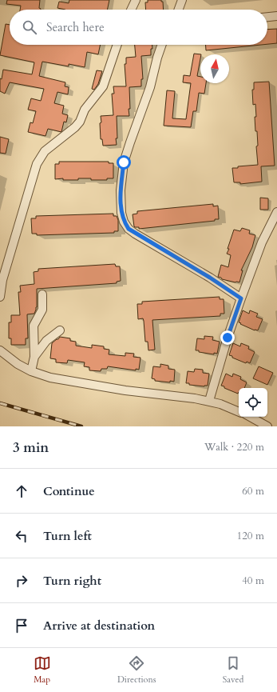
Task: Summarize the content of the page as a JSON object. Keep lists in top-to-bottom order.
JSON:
{
  "north": "top",
  "page": {
    "search": "Search here",
    "heading": ["3 min", "Walk · 220 m"],
    "list": [
      ["Continue", "60 m"],
      ["Turn left", "120 m"],
      ["Turn right", "40 m"],
      "Arrive at destination"
    ],
    "nav": ["Map", "Directions", "Saved"]
  }
}
